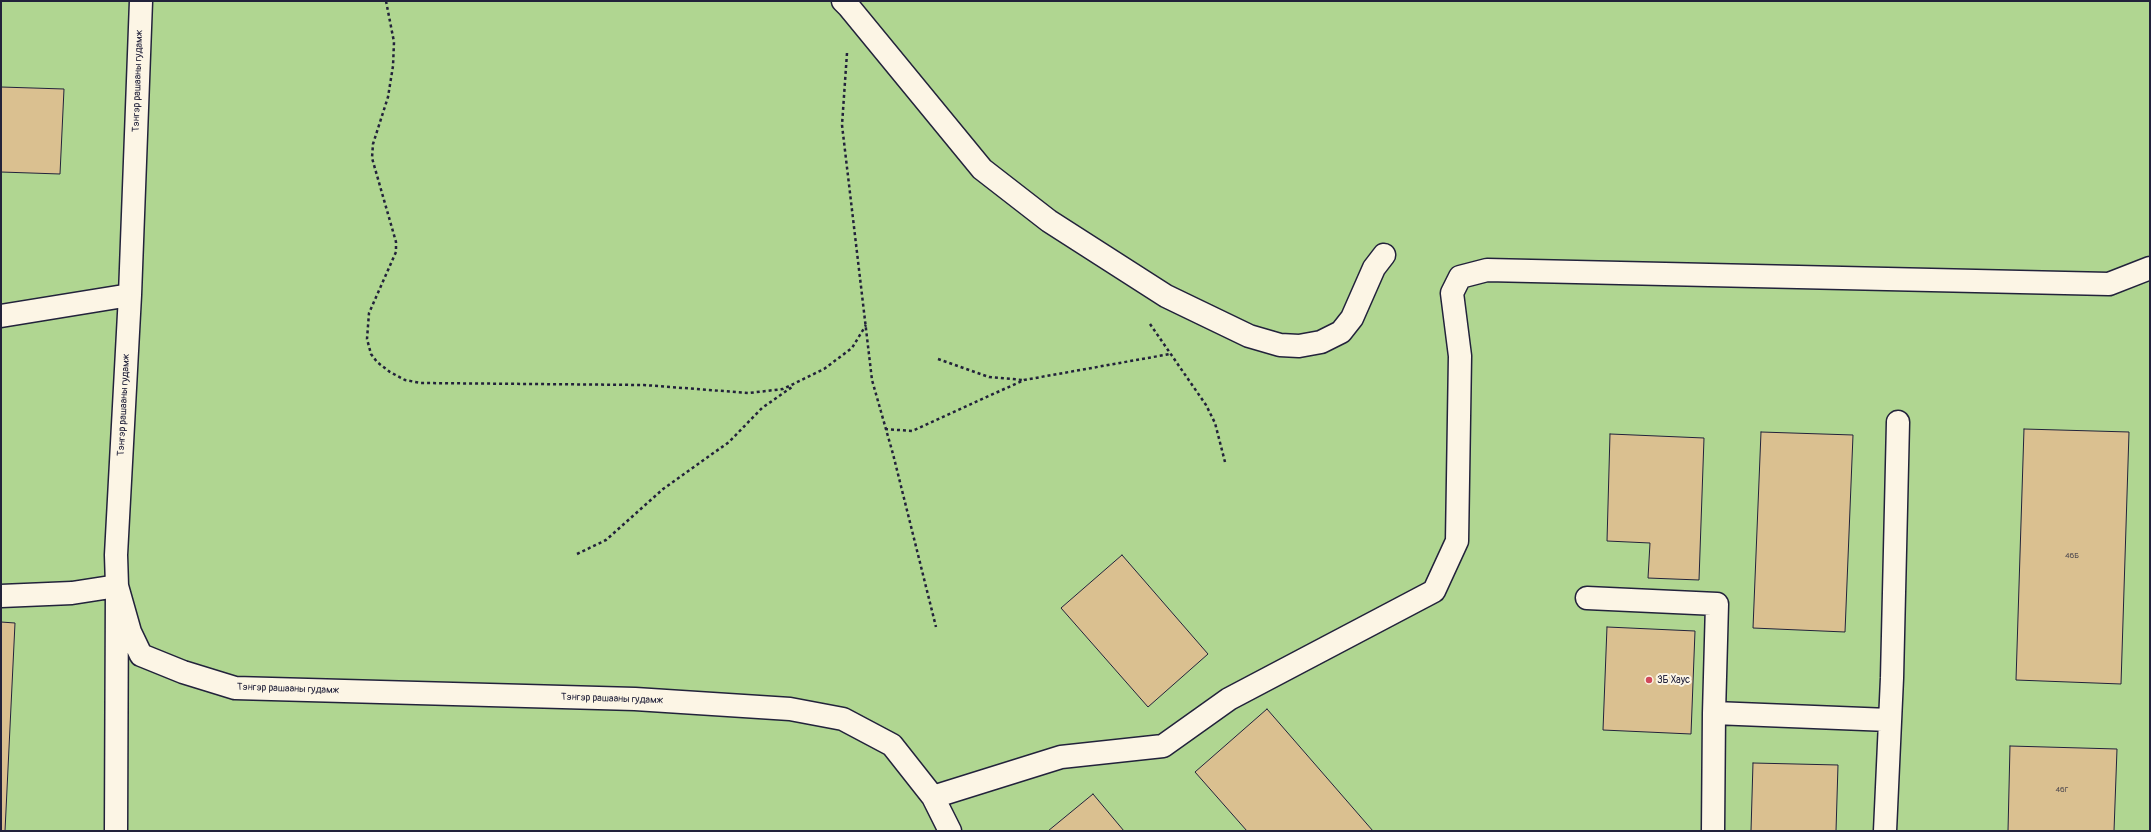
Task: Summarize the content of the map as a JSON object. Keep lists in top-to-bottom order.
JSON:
{
  "streets": {
    "street": ["Тэнгэр рашааны гудамж"]
  },
  "places": ["3Б Хаус"],
  "house_numbers": ["46Б", "46Г"]
}
